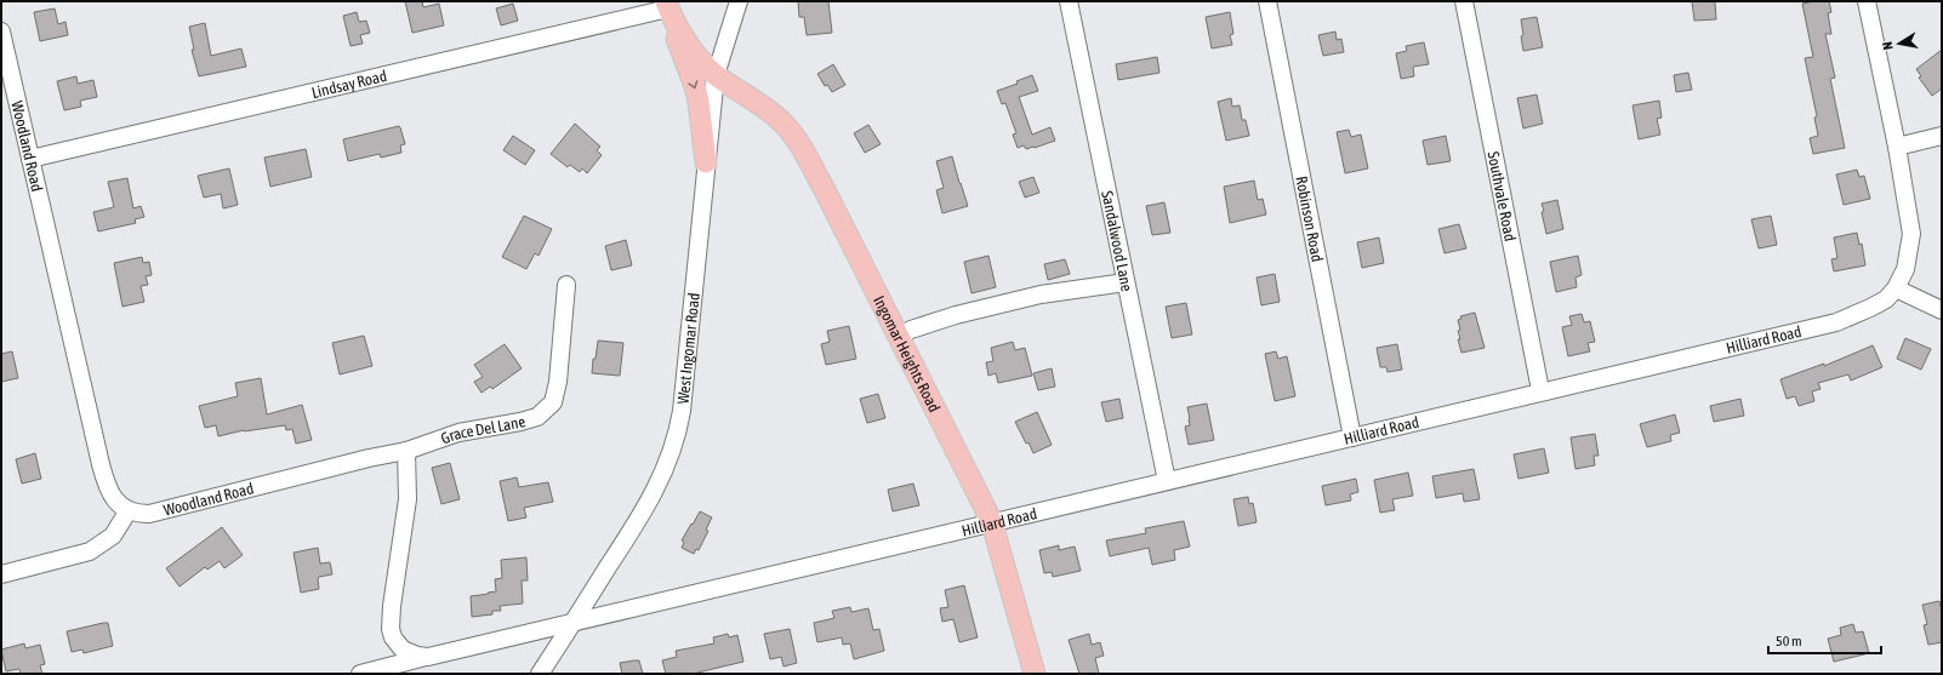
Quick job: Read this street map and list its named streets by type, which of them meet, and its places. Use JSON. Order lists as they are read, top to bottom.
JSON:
{
  "streets": {
    "main road": ["Ingomar Heights Road"],
    "street": [
      "Lindsay Road",
      "Woodland Road",
      "Southvale Road",
      "Robinson Road",
      "Sandalwood Lane",
      "Hilliard Road",
      "West Ingomar Road",
      "Grace Del Lane"
    ]
  },
  "crossings": [
    ["Lindsay Road", "Woodland Road"],
    ["Woodland Road", "Grace Del Lane"],
    ["Southvale Road", "Hilliard Road"],
    ["Robinson Road", "Hilliard Road"],
    ["Sandalwood Lane", "Hilliard Road"],
    ["Hilliard Road", "West Ingomar Road"],
    ["Hilliard Road", "Ingomar Heights Road"],
    ["West Ingomar Road", "Ingomar Heights Road"]
  ],
  "scale_bar": "50 m",
  "north": "left"
}
